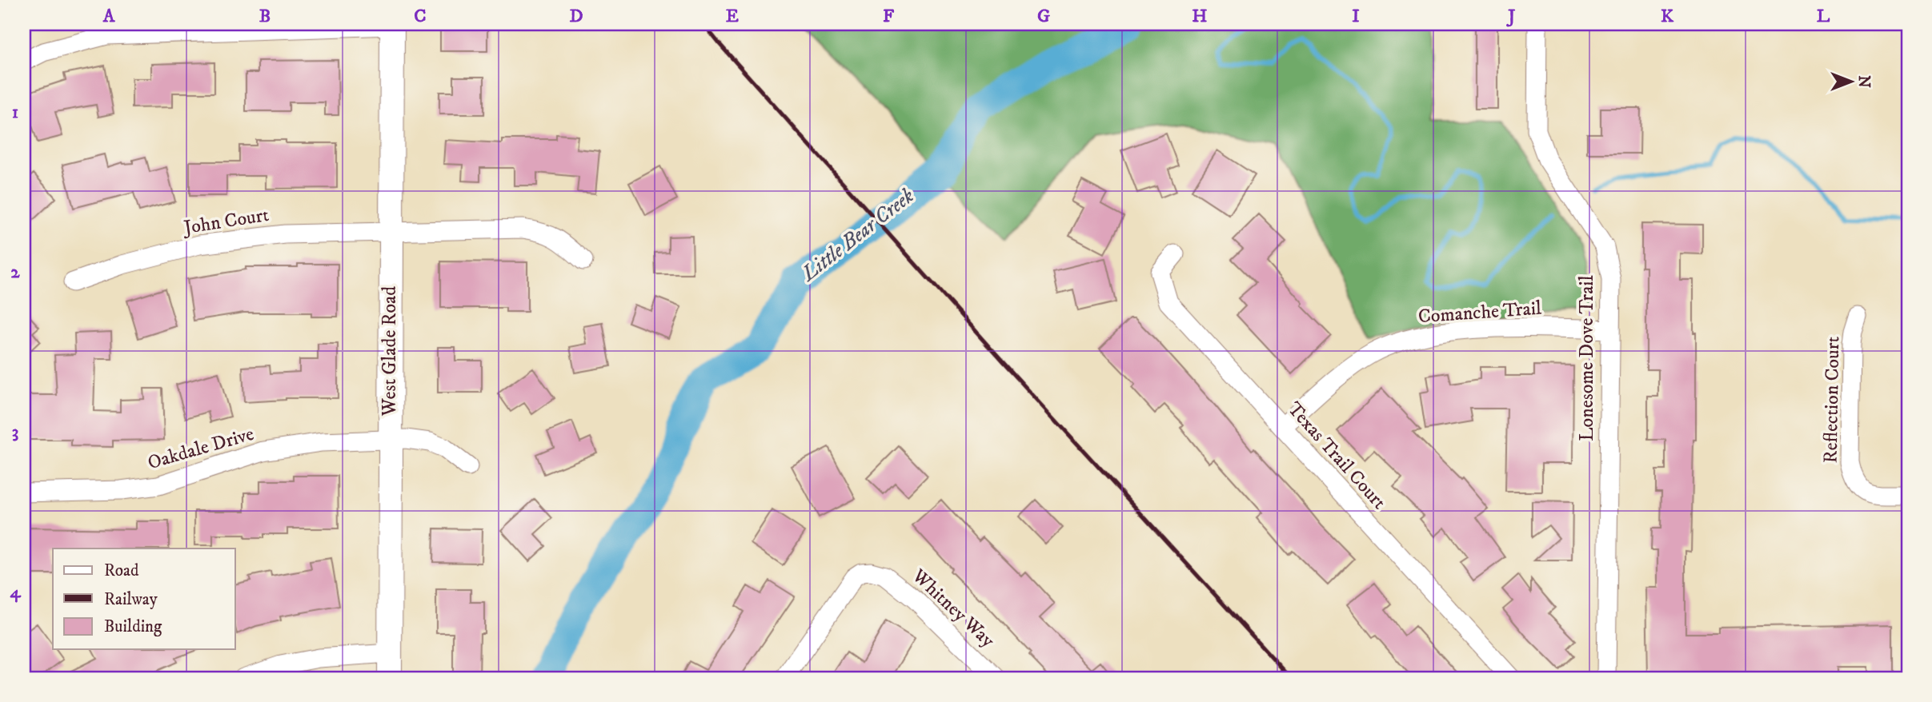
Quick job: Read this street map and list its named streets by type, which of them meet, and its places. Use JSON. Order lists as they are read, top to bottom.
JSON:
{
  "streets": {
    "main road": ["West Glade Road"],
    "street": [
      "John Court",
      "Comanche Trail",
      "Lonesome Dove Trail",
      "Reflection Court",
      "Oakdale Drive",
      "Texas Trail Court",
      "Whitney Way"
    ]
  },
  "crossings": [
    ["John Court", "West Glade Road"],
    ["Comanche Trail", "Lonesome Dove Trail"],
    ["Comanche Trail", "Texas Trail Court"],
    ["West Glade Road", "Oakdale Drive"]
  ],
  "water": ["Little Bear Creek"],
  "legend": ["Road", "Railway", "Building"],
  "north": "right",
  "grid": {
    "columns": [
      "A",
      "B",
      "C",
      "D",
      "E",
      "F",
      "G",
      "H",
      "I",
      "J",
      "K",
      "L"
    ],
    "rows": [
      "1",
      "2",
      "3",
      "4"
    ]
  }
}
